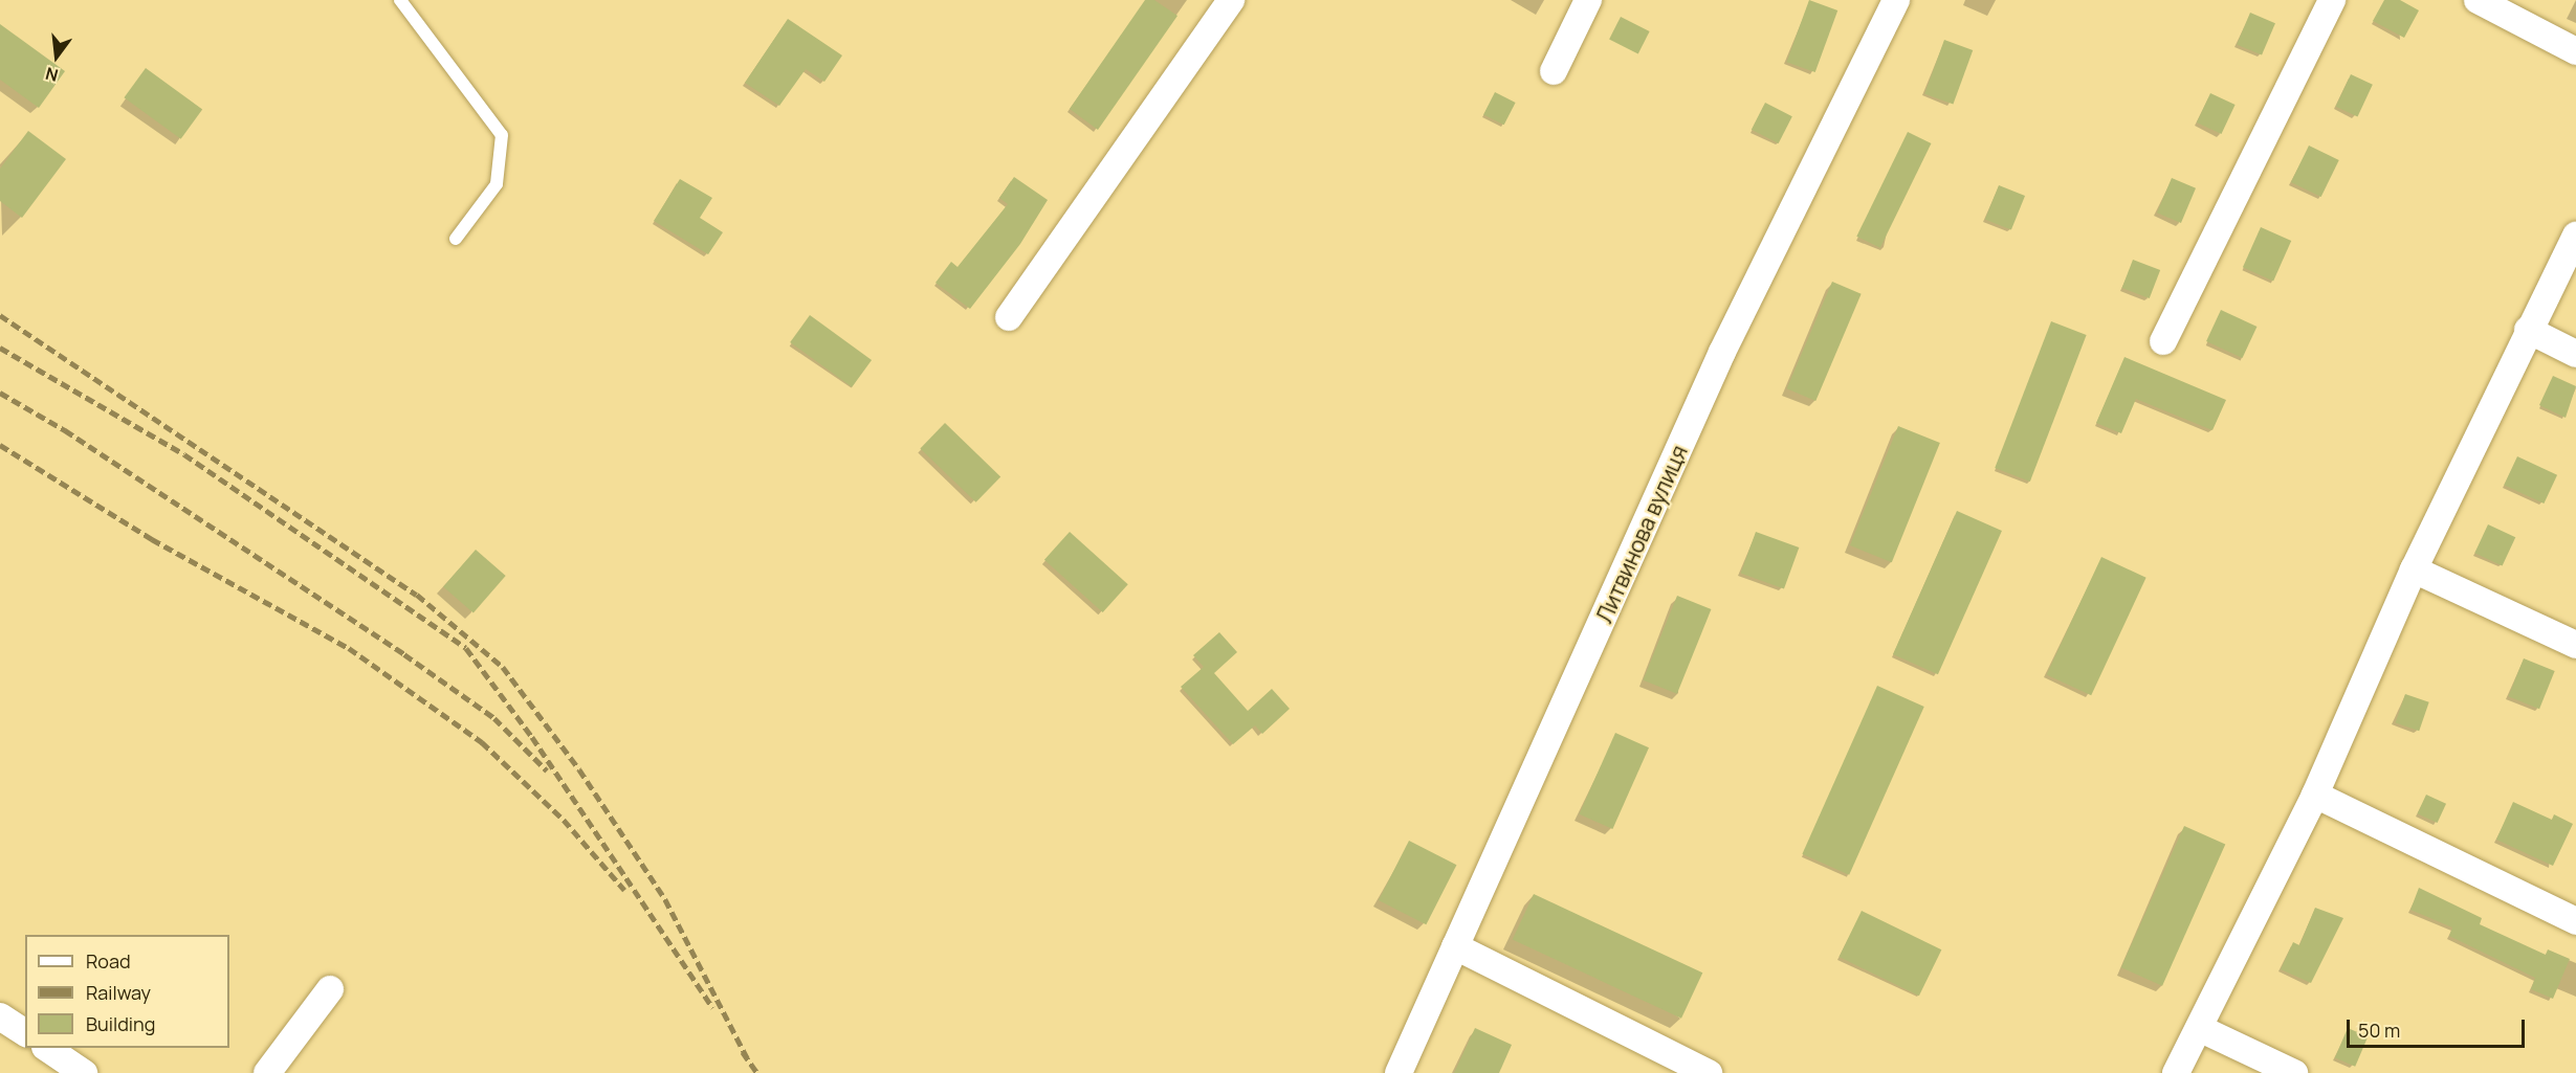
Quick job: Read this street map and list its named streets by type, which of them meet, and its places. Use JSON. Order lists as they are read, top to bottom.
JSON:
{
  "streets": {
    "street": ["Литвинова вулиця"]
  },
  "legend": ["Road", "Railway", "Building"],
  "scale_bar": "50 m",
  "north": "bottom"
}
